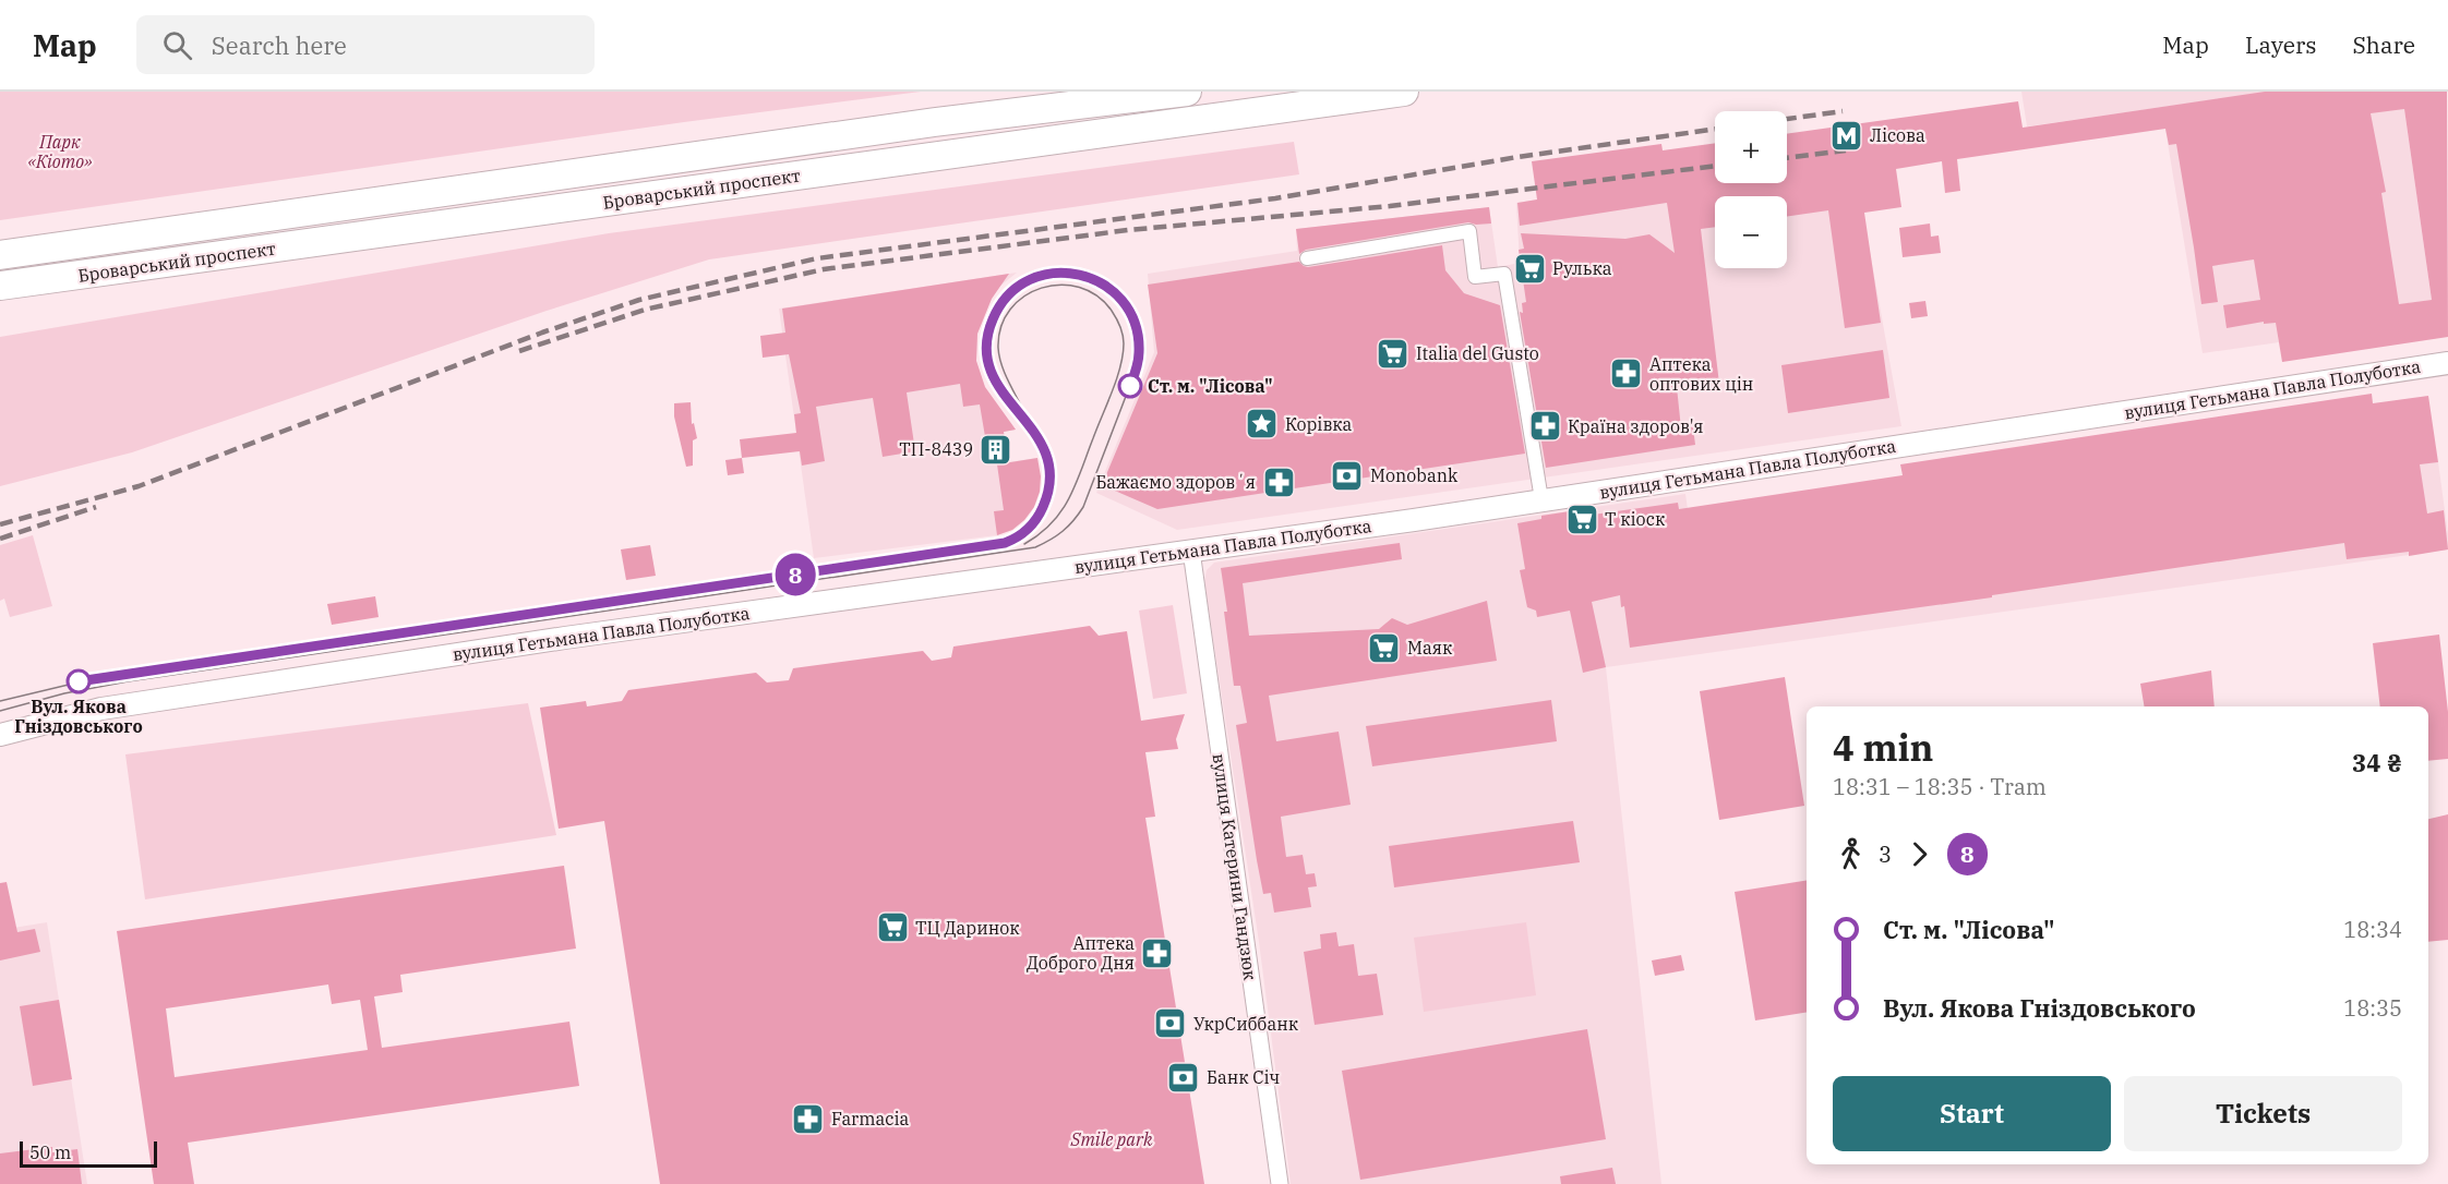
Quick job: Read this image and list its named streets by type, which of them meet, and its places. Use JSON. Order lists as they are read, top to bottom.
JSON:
{
  "streets": {
    "highway": ["Броварський проспект"],
    "street": ["вулиця Гетьмана Павла Полуботка", "вулиця Катерини Гандзюк"]
  },
  "crossings": [
    ["вулиця Гетьмана Павла Полуботка", "вулиця Катерини Гандзюк"]
  ],
  "parks": ["Парк «Кіото»", "Smile park"],
  "places": {
    "metro station": ["Лісова"],
    "supermarket": [
      "Рулька",
      "Italia del Gusto",
      "Т кіоск",
      "Маяк",
      "ТЦ Даринок"
    ],
    "pharmacy": [
      "Аптека оптових цін",
      "Країна здоров'я",
      "Бажаємо здоровʼя",
      "Аптека Доброго Дня",
      "Farmacia"
    ],
    "other": ["Ст. м. \"Лісова\"", "Вул. Якова Гніздовського"],
    "place": ["Корівка"],
    "building": ["ТП-8439"],
    "bank": ["Monobank", "УкрСиббанк", "Банк Січ"]
  },
  "lines": ["tram line 8"],
  "scale_bar": "50 m",
  "page": {
    "header": "Map",
    "search": "Search here",
    "nav": ["Map", "Layers", "Share"],
    "on_map": "8",
    "map_buttons": ["+", "−"],
    "heading": ["4 min", "18:31 – 18:35 · Tram", "34 ₴"],
    "legs": ["3", "8"],
    "list": [
      {
        "name": "Ст. м. \"Лісова\"",
        "value": "18:34"
      },
      {
        "name": "Вул. Якова Гніздовського",
        "value": "18:35"
      }
    ],
    "buttons": ["Start", "Tickets"],
    "scale": "50 m"
  }
}
